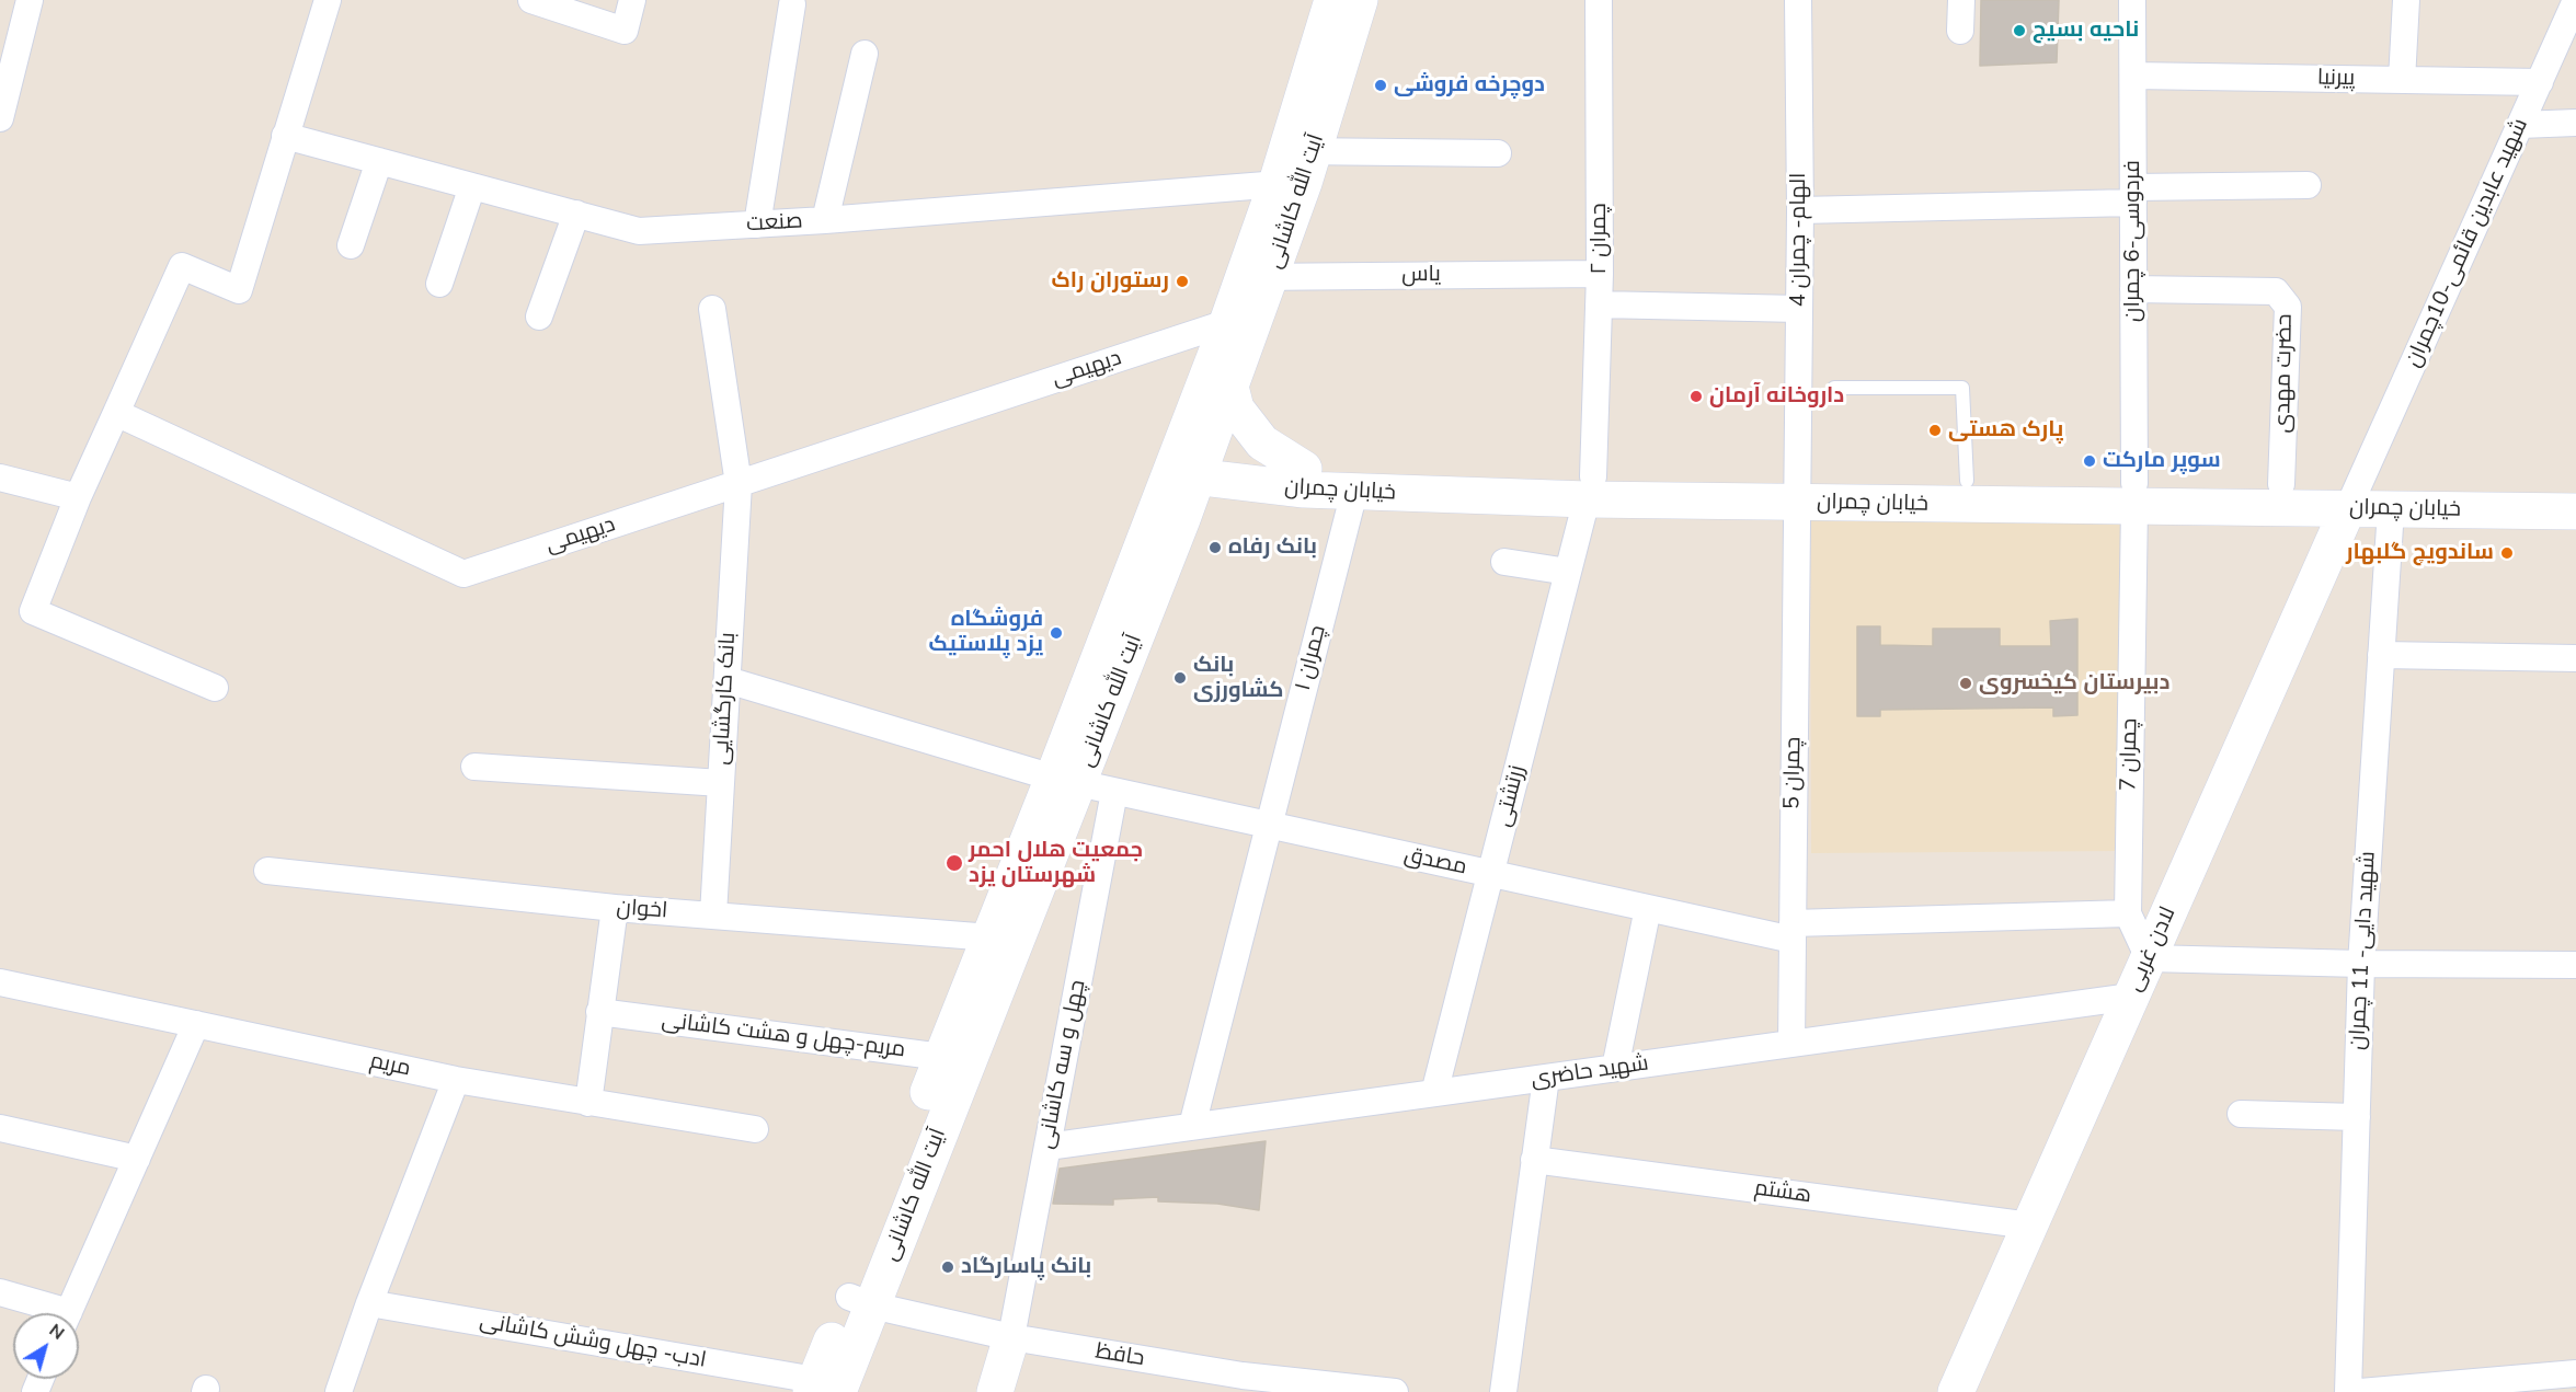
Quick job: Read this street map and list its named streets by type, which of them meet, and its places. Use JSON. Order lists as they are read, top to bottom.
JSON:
{
  "streets": {
    "main road": ["آیت الله کاشانی", "خیابان چمران", "لادن غربی"],
    "street": [
      "پیرنیا",
      "صنعت",
      "چمران ۲",
      "الهام- چمران 4",
      "فردوسی-6 چمران",
      "شهید عابدین قائمی-10چمران",
      "یاس",
      "دیهیمی",
      "حضرت مهدی",
      "چمران ۱",
      "بانک کارگشایی",
      "چمران 7",
      "چمران 5",
      "زرتشتی",
      "مصدق",
      "اخوان",
      "شهید دایی- 11 چمران",
      "مریم-چهل و هشت کاشانی",
      "چهل و سه کاشانی",
      "مریم",
      "شهید حاضری",
      "هشتم",
      "ادب- چهل وشش کاشانی",
      "حافظ"
    ]
  },
  "crossings": [
    ["پیرنیا", "فردوسی-6 چمران"],
    ["پیرنیا", "شهید عابدین قائمی-10چمران"],
    ["آیت الله کاشانی", "صنعت"],
    ["آیت الله کاشانی", "یاس"],
    ["آیت الله کاشانی", "دیهیمی"],
    ["آیت الله کاشانی", "خیابان چمران"],
    ["آیت الله کاشانی", "مصدق"],
    ["آیت الله کاشانی", "اخوان"],
    ["آیت الله کاشانی", "مریم-چهل و هشت کاشانی"],
    ["آیت الله کاشانی", "ادب- چهل وشش کاشانی"],
    ["آیت الله کاشانی", "حافظ"],
    ["چمران ۲", "یاس"],
    ["چمران ۲", "خیابان چمران"],
    ["چمران ۲", "زرتشتی"],
    ["الهام- چمران 4", "خیابان چمران"],
    ["الهام- چمران 4", "چمران 5"],
    ["فردوسی-6 چمران", "حضرت مهدی"],
    ["فردوسی-6 چمران", "خیابان چمران"],
    ["فردوسی-6 چمران", "چمران 7"],
    ["شهید عابدین قائمی-10چمران", "خیابان چمران"],
    ["شهید عابدین قائمی-10چمران", "لادن غربی"],
    ["دیهیمی", "بانک کارگشایی"],
    ["حضرت مهدی", "خیابان چمران"],
    ["خیابان چمران", "چمران ۱"],
    ["خیابان چمران", "چمران 7"],
    ["خیابان چمران", "چمران 5"],
    ["خیابان چمران", "زرتشتی"],
    ["خیابان چمران", "لادن غربی"],
    ["خیابان چمران", "شهید دایی- 11 چمران"],
    ["چمران ۱", "مصدق"],
    ["چمران ۱", "شهید حاضری"],
    ["بانک کارگشایی", "مصدق"],
    ["بانک کارگشایی", "اخوان"],
    ["چمران 7", "مصدق"],
    ["چمران 7", "لادن غربی"],
    ["چمران 5", "مصدق"],
    ["چمران 5", "شهید حاضری"],
    ["زرتشتی", "مصدق"],
    ["زرتشتی", "شهید حاضری"],
    ["مصدق", "چهل و سه کاشانی"],
    ["لادن غربی", "شهید حاضری"],
    ["لادن غربی", "هشتم"],
    ["چهل و سه کاشانی", "شهید حاضری"],
    ["چهل و سه کاشانی", "حافظ"]
  ],
  "places": [
    "ناحیه بسیج",
    "دوچرخه فروشی",
    "رستوران راک",
    "داروخانه آرمان",
    "پارک هستی",
    "سوپر مارکت",
    "بانک رفاه",
    "ساندویچ گلبهار",
    "فروشگاه یزد پلاستیک",
    "بانک کشاورزی",
    "دبیرستان کیخسروی",
    "جمعیت هلال احمر شهرستان یزد",
    "بانک پاسارگاد"
  ],
  "north": "top right"
}
